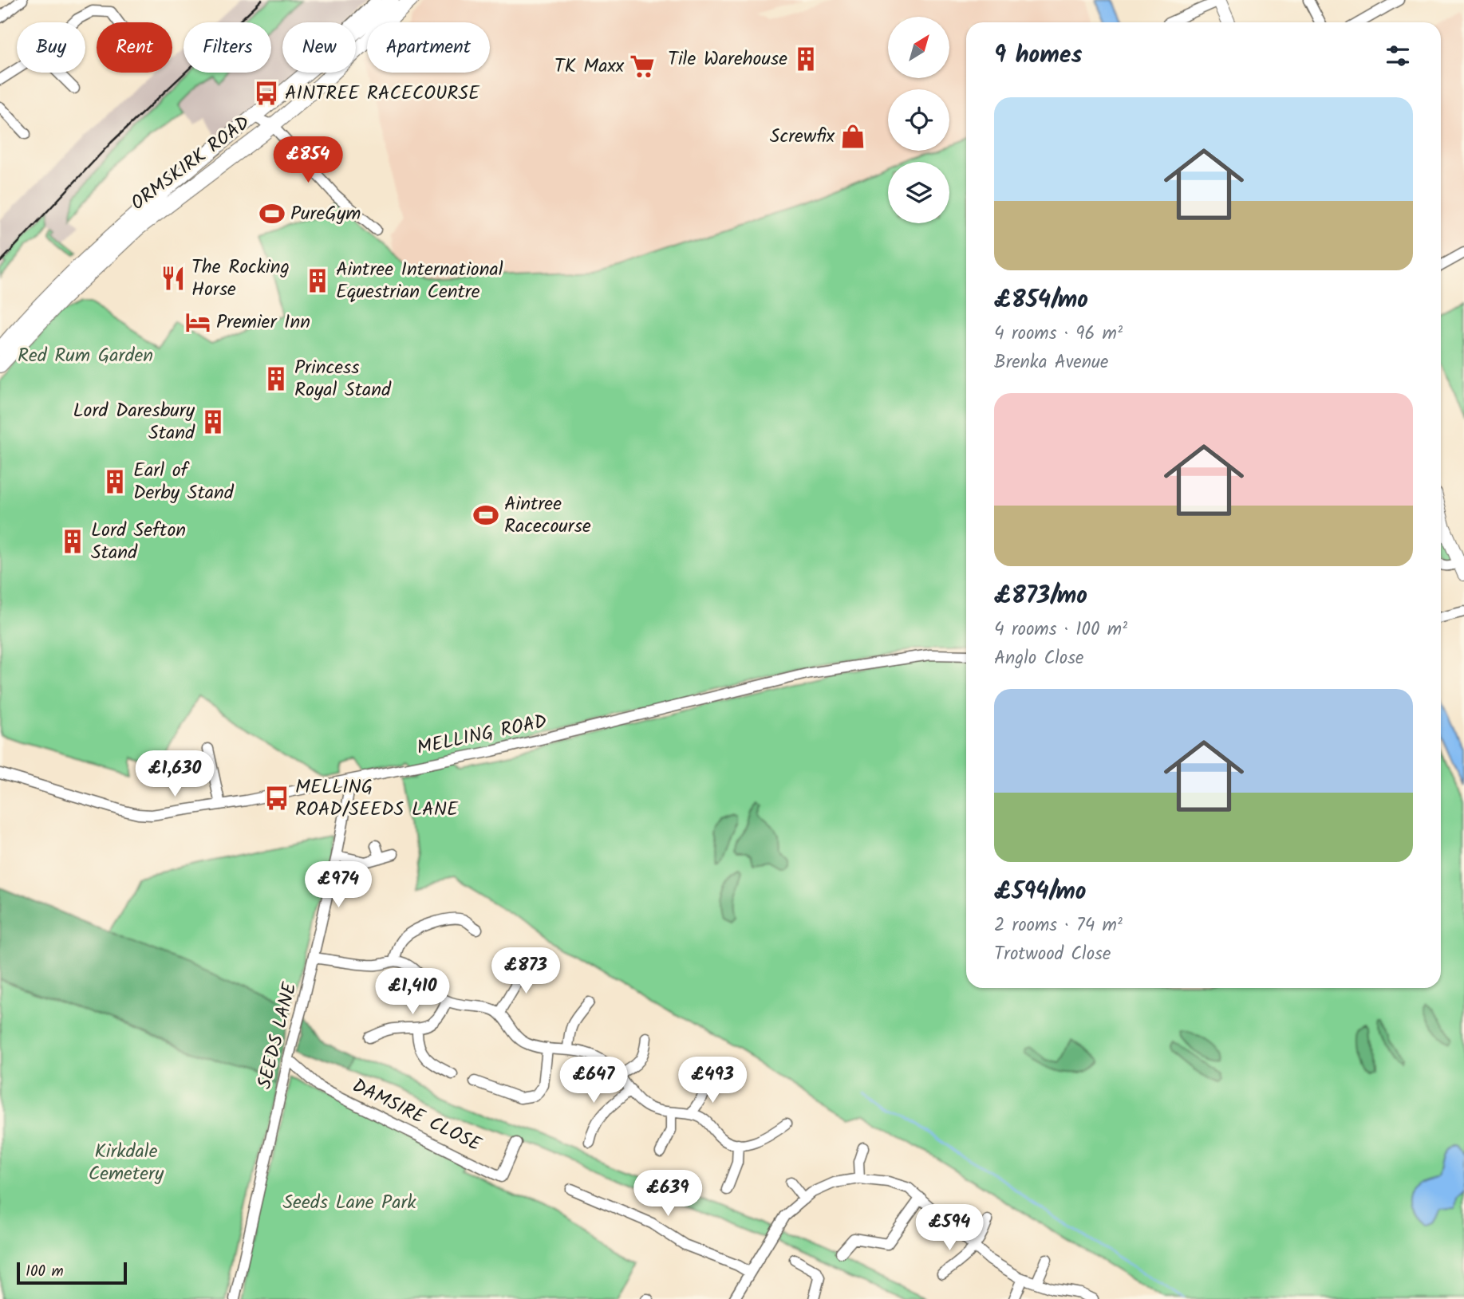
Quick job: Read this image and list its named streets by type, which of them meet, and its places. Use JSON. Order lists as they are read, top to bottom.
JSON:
{
  "streets": {
    "highway": ["ORMSKIRK ROAD"],
    "street": ["MELLING ROAD", "SEEDS LANE", "DAMSIRE CLOSE"]
  },
  "crossings": [
    ["MELLING ROAD", "SEEDS LANE"],
    ["SEEDS LANE", "DAMSIRE CLOSE"]
  ],
  "parks": ["Red Rum Garden", "Kirkdale Cemetery", "Seeds Lane Park"],
  "places": {
    "building": [
      "Tile Warehouse",
      "Aintree International Equestrian Centre",
      "Princess Royal Stand",
      "Lord Daresbury Stand",
      "Earl of Derby Stand",
      "Lord Sefton Stand"
    ],
    "supermarket": ["TK Maxx"],
    "bus stop": ["AINTREE RACECOURSE", "MELLING ROAD/SEEDS LANE"],
    "shop": ["Screwfix"],
    "sports": ["PureGym", "Aintree Racecourse"],
    "restaurant": ["The Rocking Horse"],
    "hotel": ["Premier Inn"]
  },
  "scale_bar": "100 m",
  "north": "top right",
  "page": {
    "chip": [
      "Buy",
      "Rent",
      "Filters",
      "New",
      "Apartment"
    ],
    "heading": "9 homes",
    "list": [
      {
        "name": "£854/mo",
        "note": "4 rooms · 96 m² · Brenka Avenue"
      },
      {
        "name": "£873/mo",
        "note": "4 rooms · 100 m² · Anglo Close"
      },
      {
        "name": "£594/mo",
        "note": "2 rooms · 74 m² · Trotwood Close"
      }
    ],
    "price": [
      "£854",
      "£1,630",
      "£974",
      "£873",
      "£1,410",
      "£647",
      "£493",
      "£639",
      "£594"
    ],
    "scale": "100 m"
  }
}
